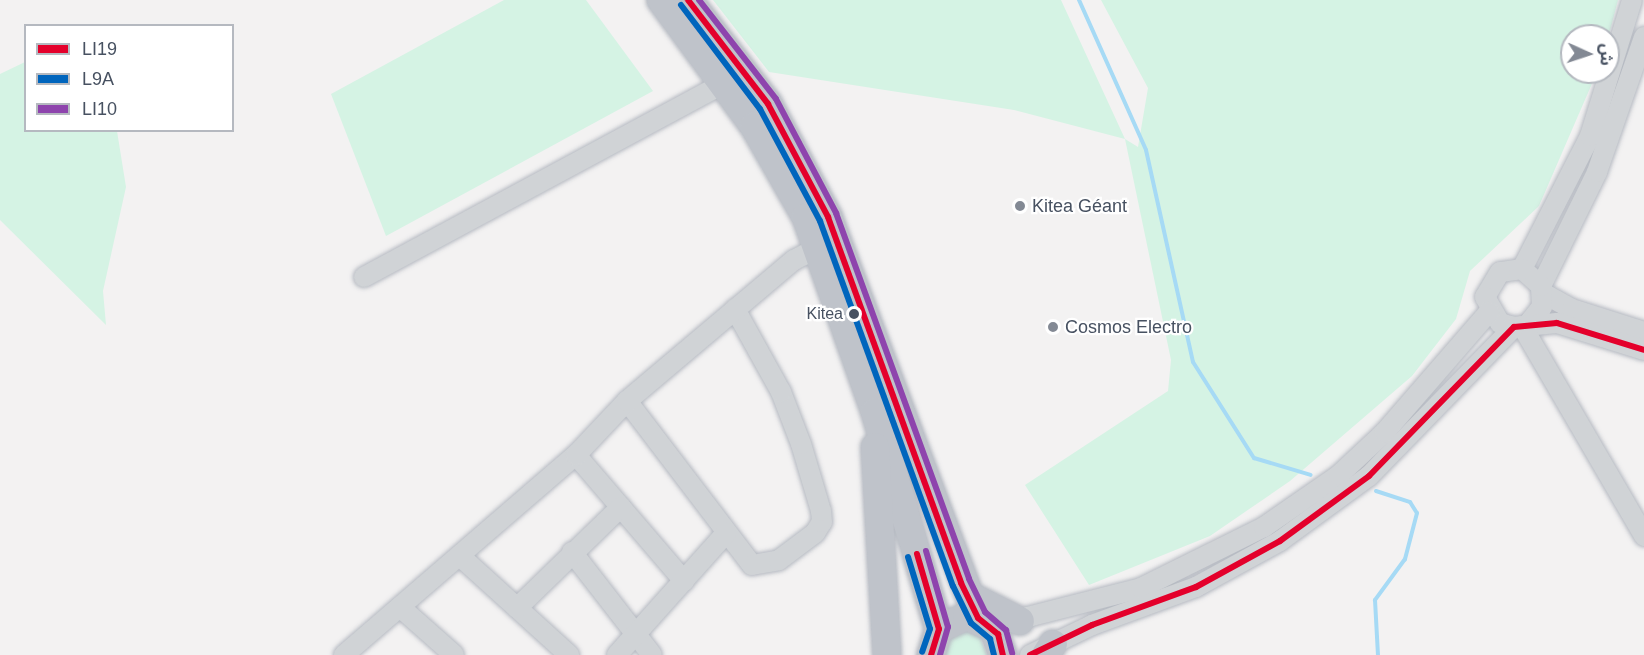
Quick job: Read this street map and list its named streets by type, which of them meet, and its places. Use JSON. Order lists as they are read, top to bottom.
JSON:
{
  "places": ["Kitea Géant", "Kitea", "Cosmos Electro"],
  "lines": ["transit line LI19", "transit line LI10", "transit line L9A"],
  "legend": ["LI19", "L9A", "LI10"],
  "north": "right"
}
